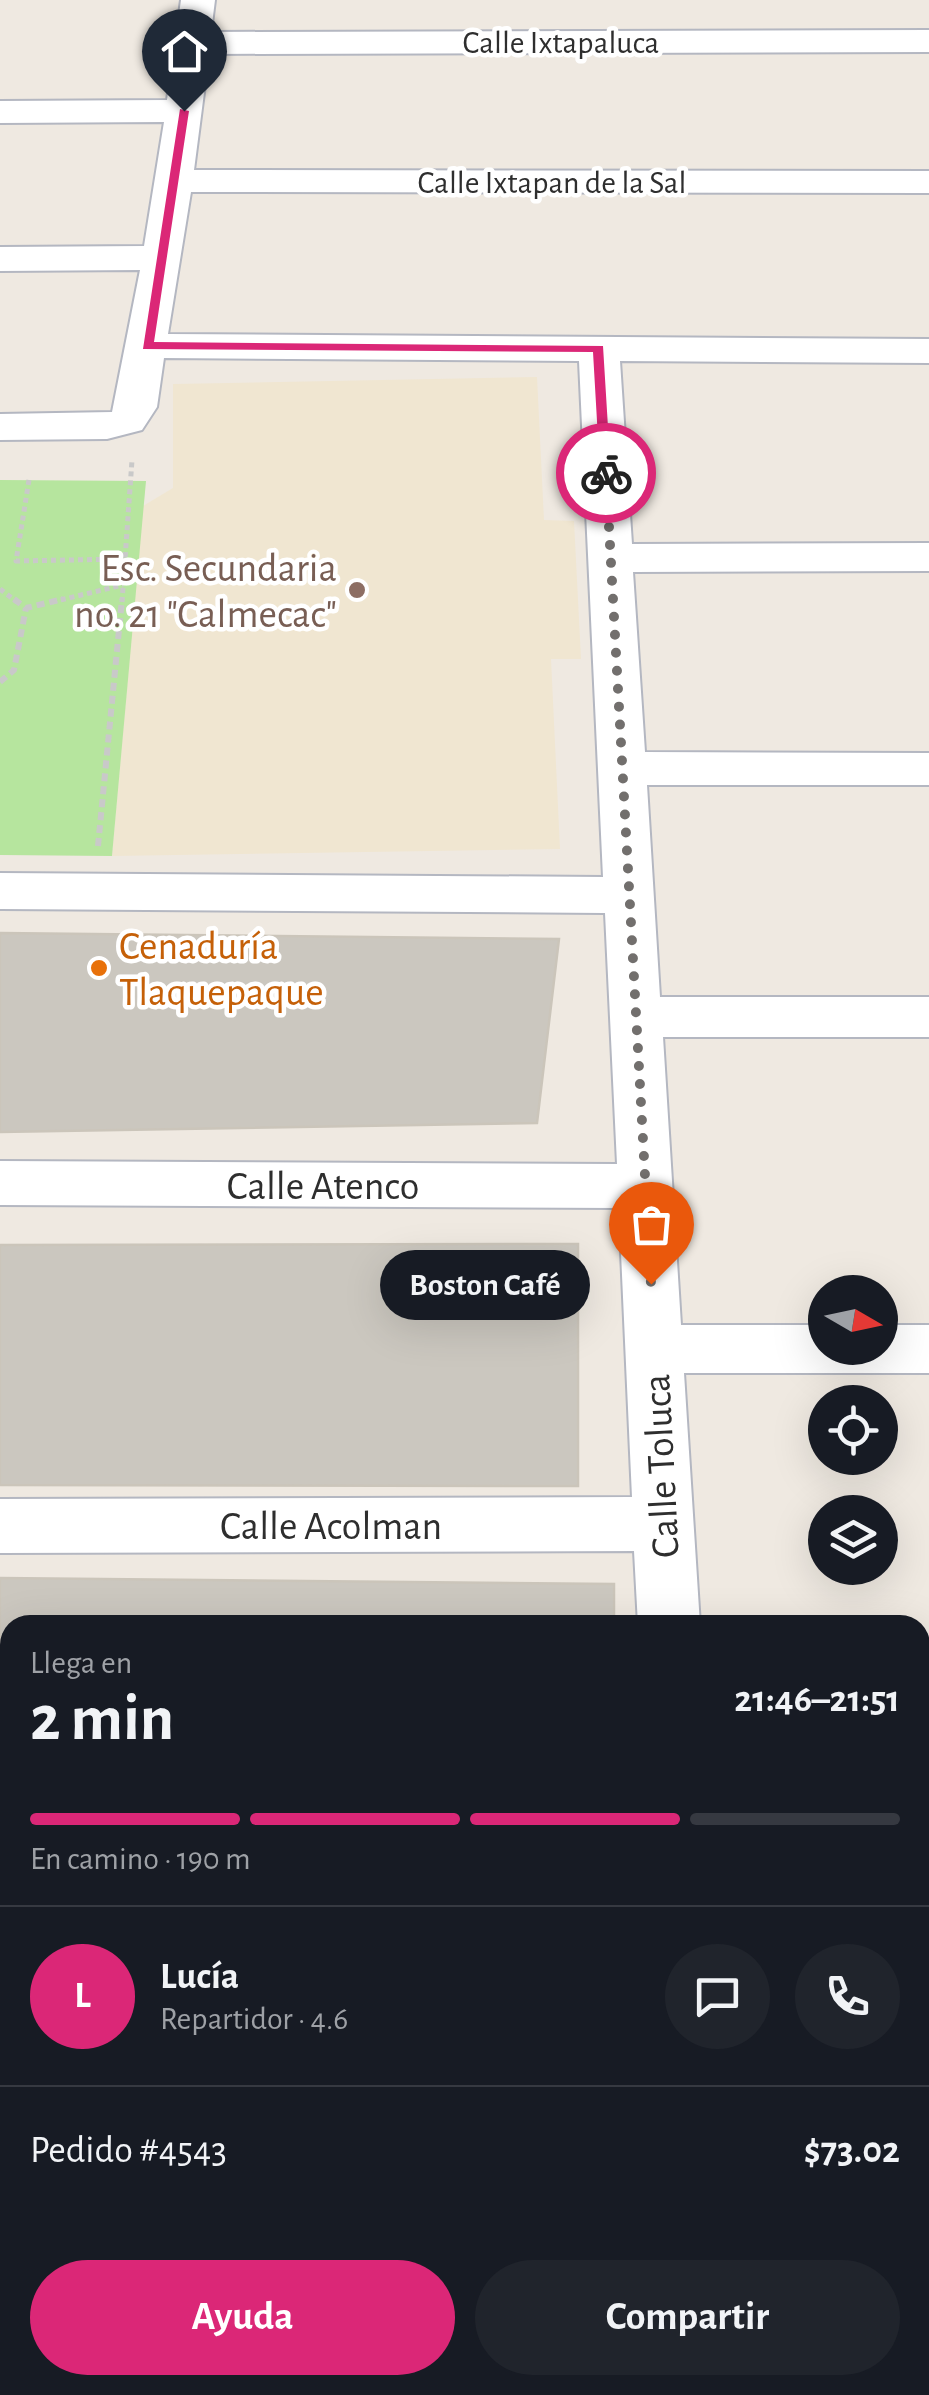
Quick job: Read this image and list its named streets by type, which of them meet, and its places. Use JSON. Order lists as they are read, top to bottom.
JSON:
{
  "streets": {
    "street": [
      "Calle Ixtapaluca",
      "Calle Ixtapan de la Sal",
      "Calle Atenco",
      "Calle Toluca",
      "Calle Acolman"
    ]
  },
  "crossings": [
    ["Calle Atenco", "Calle Toluca"],
    ["Calle Toluca", "Calle Acolman"]
  ],
  "places": ["Esc. Secundaria no. 21 \"Calmecac\"", "Cenaduría Tlaquepaque", "Boston Café"],
  "north": "right",
  "page": {
    "bubble": "Boston Café",
    "heading": ["2 min", "Llega en", "21:46–21:51"],
    "panel": [
      "Lucía",
      "Repartidor · 4.6",
      "Pedido #4543",
      "$73.02"
    ],
    "bar": "En camino · 190 m",
    "round": "L",
    "buttons": ["Ayuda", "Compartir"]
  }
}
